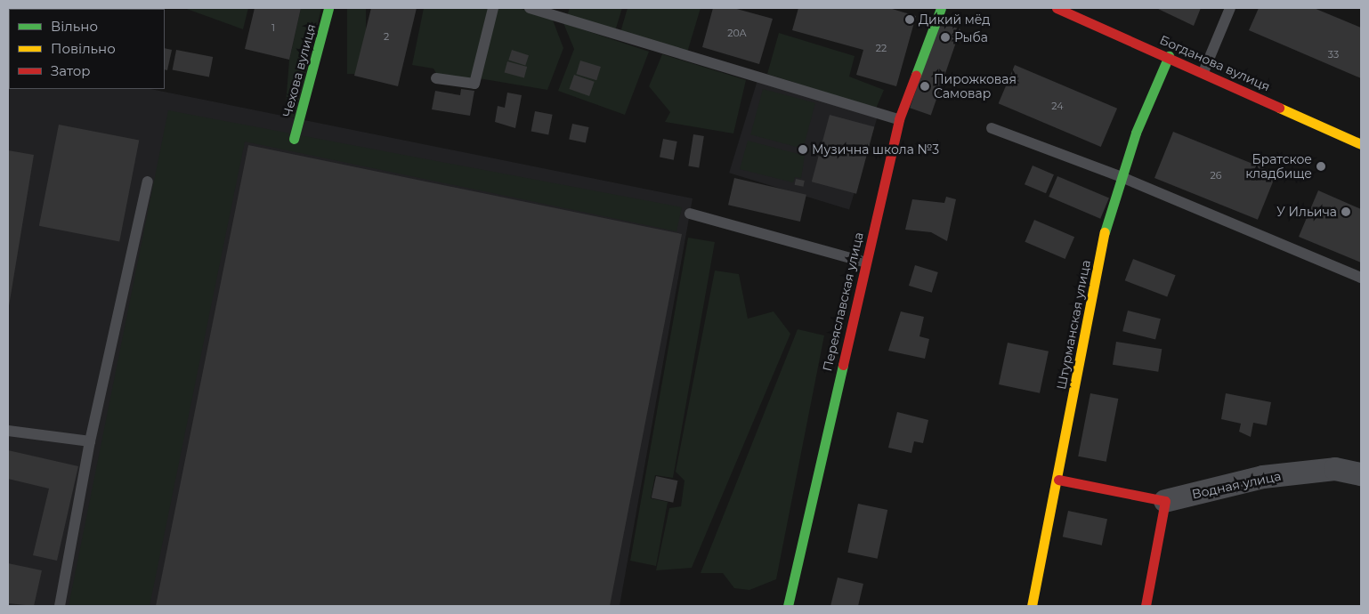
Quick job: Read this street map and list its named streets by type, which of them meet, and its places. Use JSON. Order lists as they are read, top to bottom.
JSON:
{
  "streets": {
    "street": [
      "Богданова вулиця",
      "Чехова вулиця",
      "Переяславская улица",
      "Штурманская улица",
      "Водная улица"
    ]
  },
  "crossings": [
    ["Богданова вулиця", "Штурманская улица"],
    ["Штурманская улица", "Водная улица"]
  ],
  "places": [
    "Дикий мёд",
    "Рыба",
    "Пирожковая Самовар",
    "Музична школа №3",
    "Братское кладбище",
    "У Ильича"
  ],
  "house_numbers": [
    "1",
    "20А",
    "2",
    "22",
    "33",
    "24",
    "26"
  ],
  "legend": ["Вільно", "Повільно", "Затор"]
}
